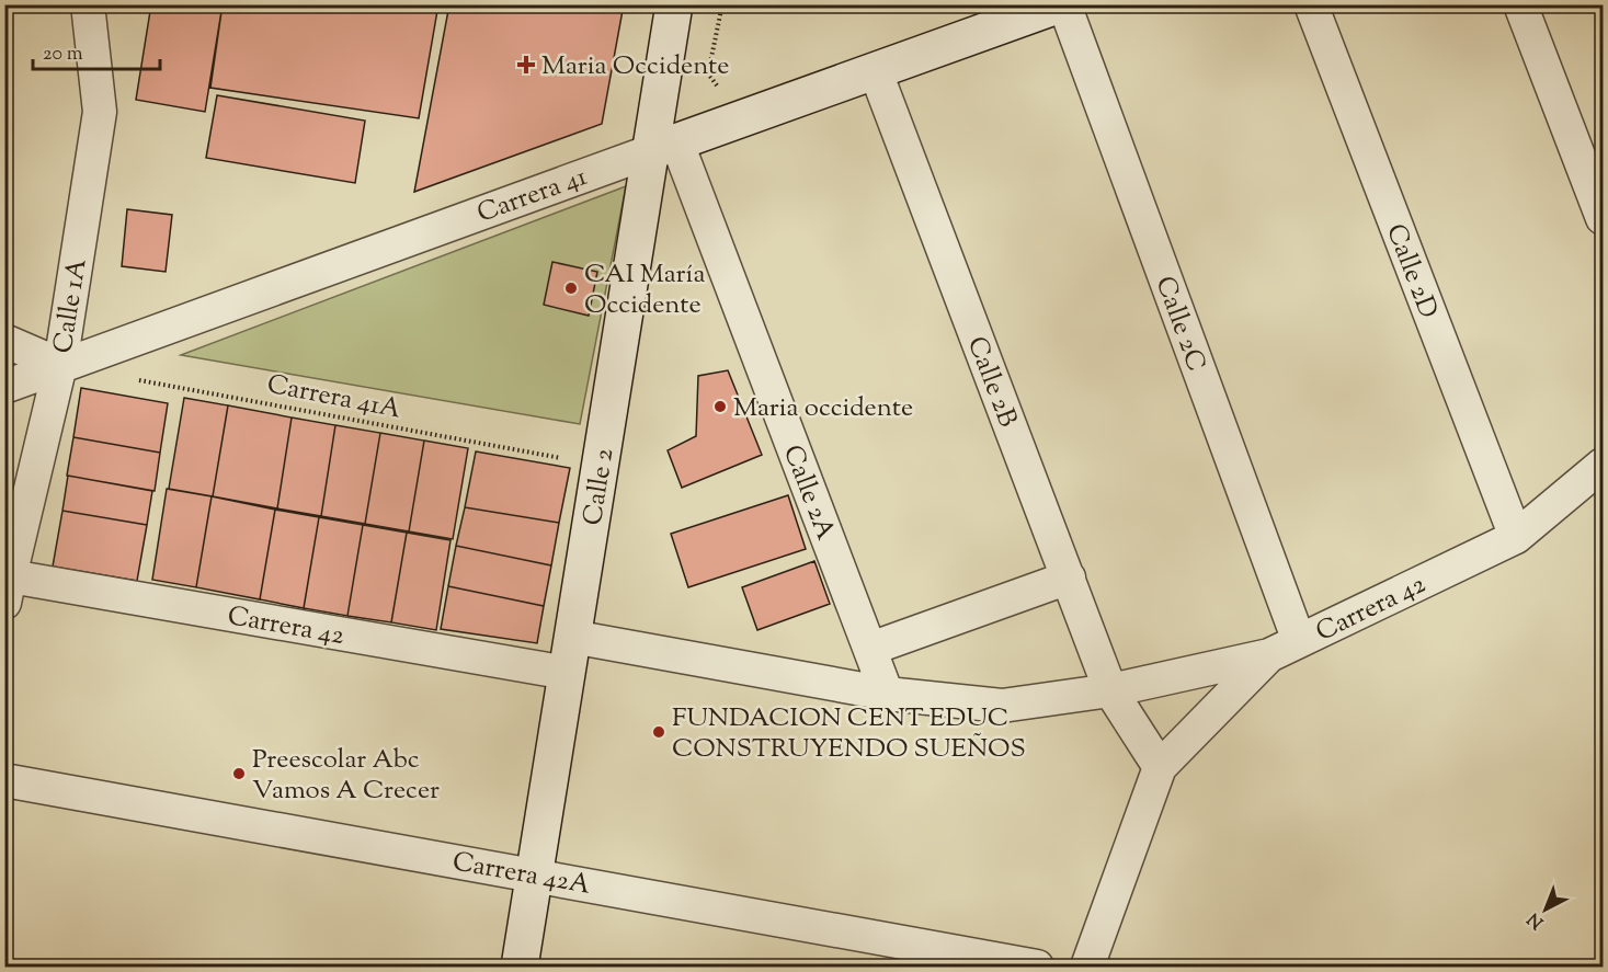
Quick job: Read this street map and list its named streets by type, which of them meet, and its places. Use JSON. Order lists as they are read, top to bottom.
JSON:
{
  "streets": {
    "street": [
      "Carrera 41",
      "Calle 2D",
      "Calle 1A",
      "Calle 2C",
      "Calle 2B",
      "Calle 2",
      "Calle 2A",
      "Carrera 42",
      "Carrera 42A"
    ],
    "path": ["Carrera 41A"]
  },
  "crossings": [
    ["Carrera 41", "Calle 1A"],
    ["Carrera 41", "Calle 2C"],
    ["Carrera 41", "Calle 2B"],
    ["Carrera 41", "Calle 2"],
    ["Carrera 41", "Calle 2A"],
    ["Calle 2D", "Carrera 42"],
    ["Calle 1A", "Carrera 42"],
    ["Calle 2C", "Carrera 42"],
    ["Calle 2B", "Carrera 42"],
    ["Carrera 41A", "Calle 2"],
    ["Calle 2", "Calle 2A"],
    ["Calle 2", "Carrera 42"],
    ["Calle 2", "Carrera 42A"],
    ["Calle 2A", "Carrera 42"]
  ],
  "places": {
    "health": ["Maria Occidente"],
    "other": [
      "CAI María Occidente",
      "Maria occidente",
      "FUNDACION CENT EDUC CONSTRUYENDO SUEÑOS",
      "Preescolar Abc Vamos A Crecer"
    ]
  },
  "scale_bar": "20 m",
  "north": "bottom left"
}
